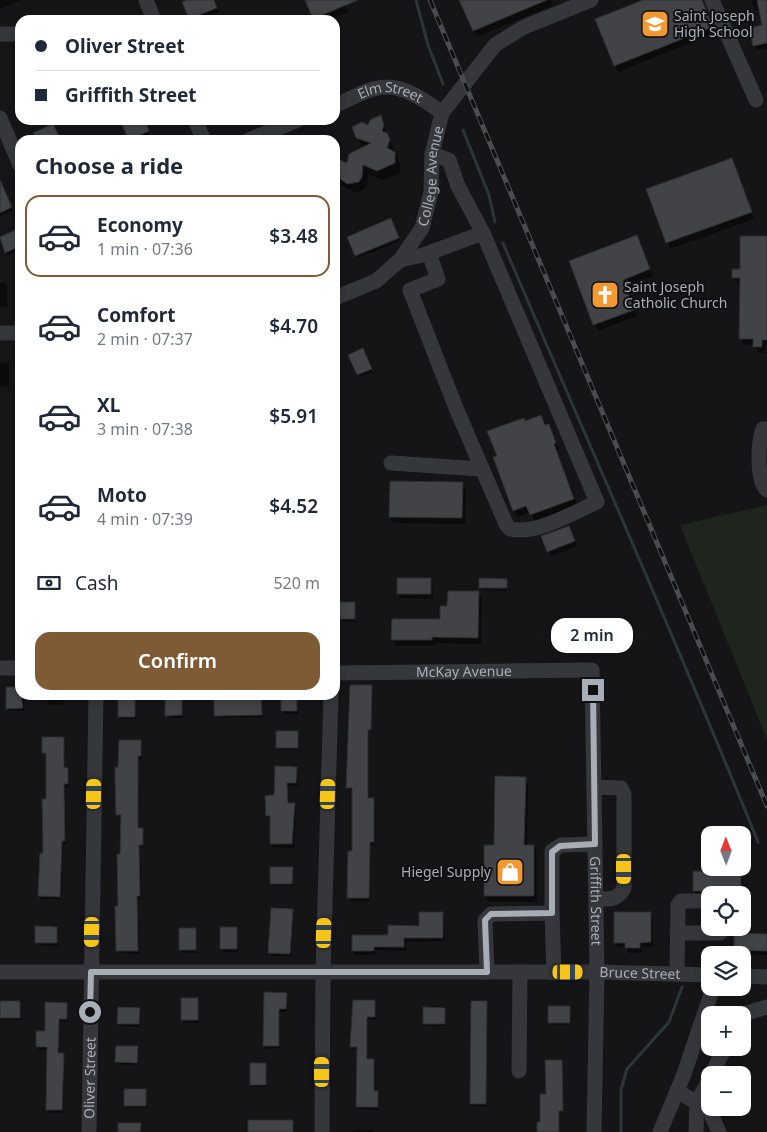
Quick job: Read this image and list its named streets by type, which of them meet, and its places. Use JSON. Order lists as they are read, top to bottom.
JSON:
{
  "streets": {
    "street": [
      "Elm Street",
      "College Avenue",
      "McKay Avenue",
      "Griffith Street",
      "Bruce Street",
      "Oliver Street"
    ]
  },
  "crossings": [
    ["Elm Street", "College Avenue"],
    ["McKay Avenue", "Griffith Street"],
    ["Griffith Street", "Bruce Street"],
    ["Bruce Street", "Oliver Street"]
  ],
  "places": {
    "school or university": ["Saint Joseph High School"],
    "church": ["Saint Joseph Catholic Church"],
    "shop": ["Hiegel Supply"]
  },
  "north": "top",
  "page": {
    "banner": ["Oliver Street", "Griffith Street"],
    "heading": "Choose a ride",
    "list": [
      {
        "name": "Economy",
        "note": "1 min · 07:36",
        "value": "$3.48"
      },
      {
        "name": "Comfort",
        "note": "2 min · 07:37",
        "value": "$4.70"
      },
      {
        "name": "XL",
        "note": "3 min · 07:38",
        "value": "$5.91"
      },
      {
        "name": "Moto",
        "note": "4 min · 07:39",
        "value": "$4.52"
      }
    ],
    "pay": ["Cash", "520 m"],
    "bubble": "2 min",
    "buttons": "Confirm",
    "map_buttons": ["+", "−"]
  }
}
